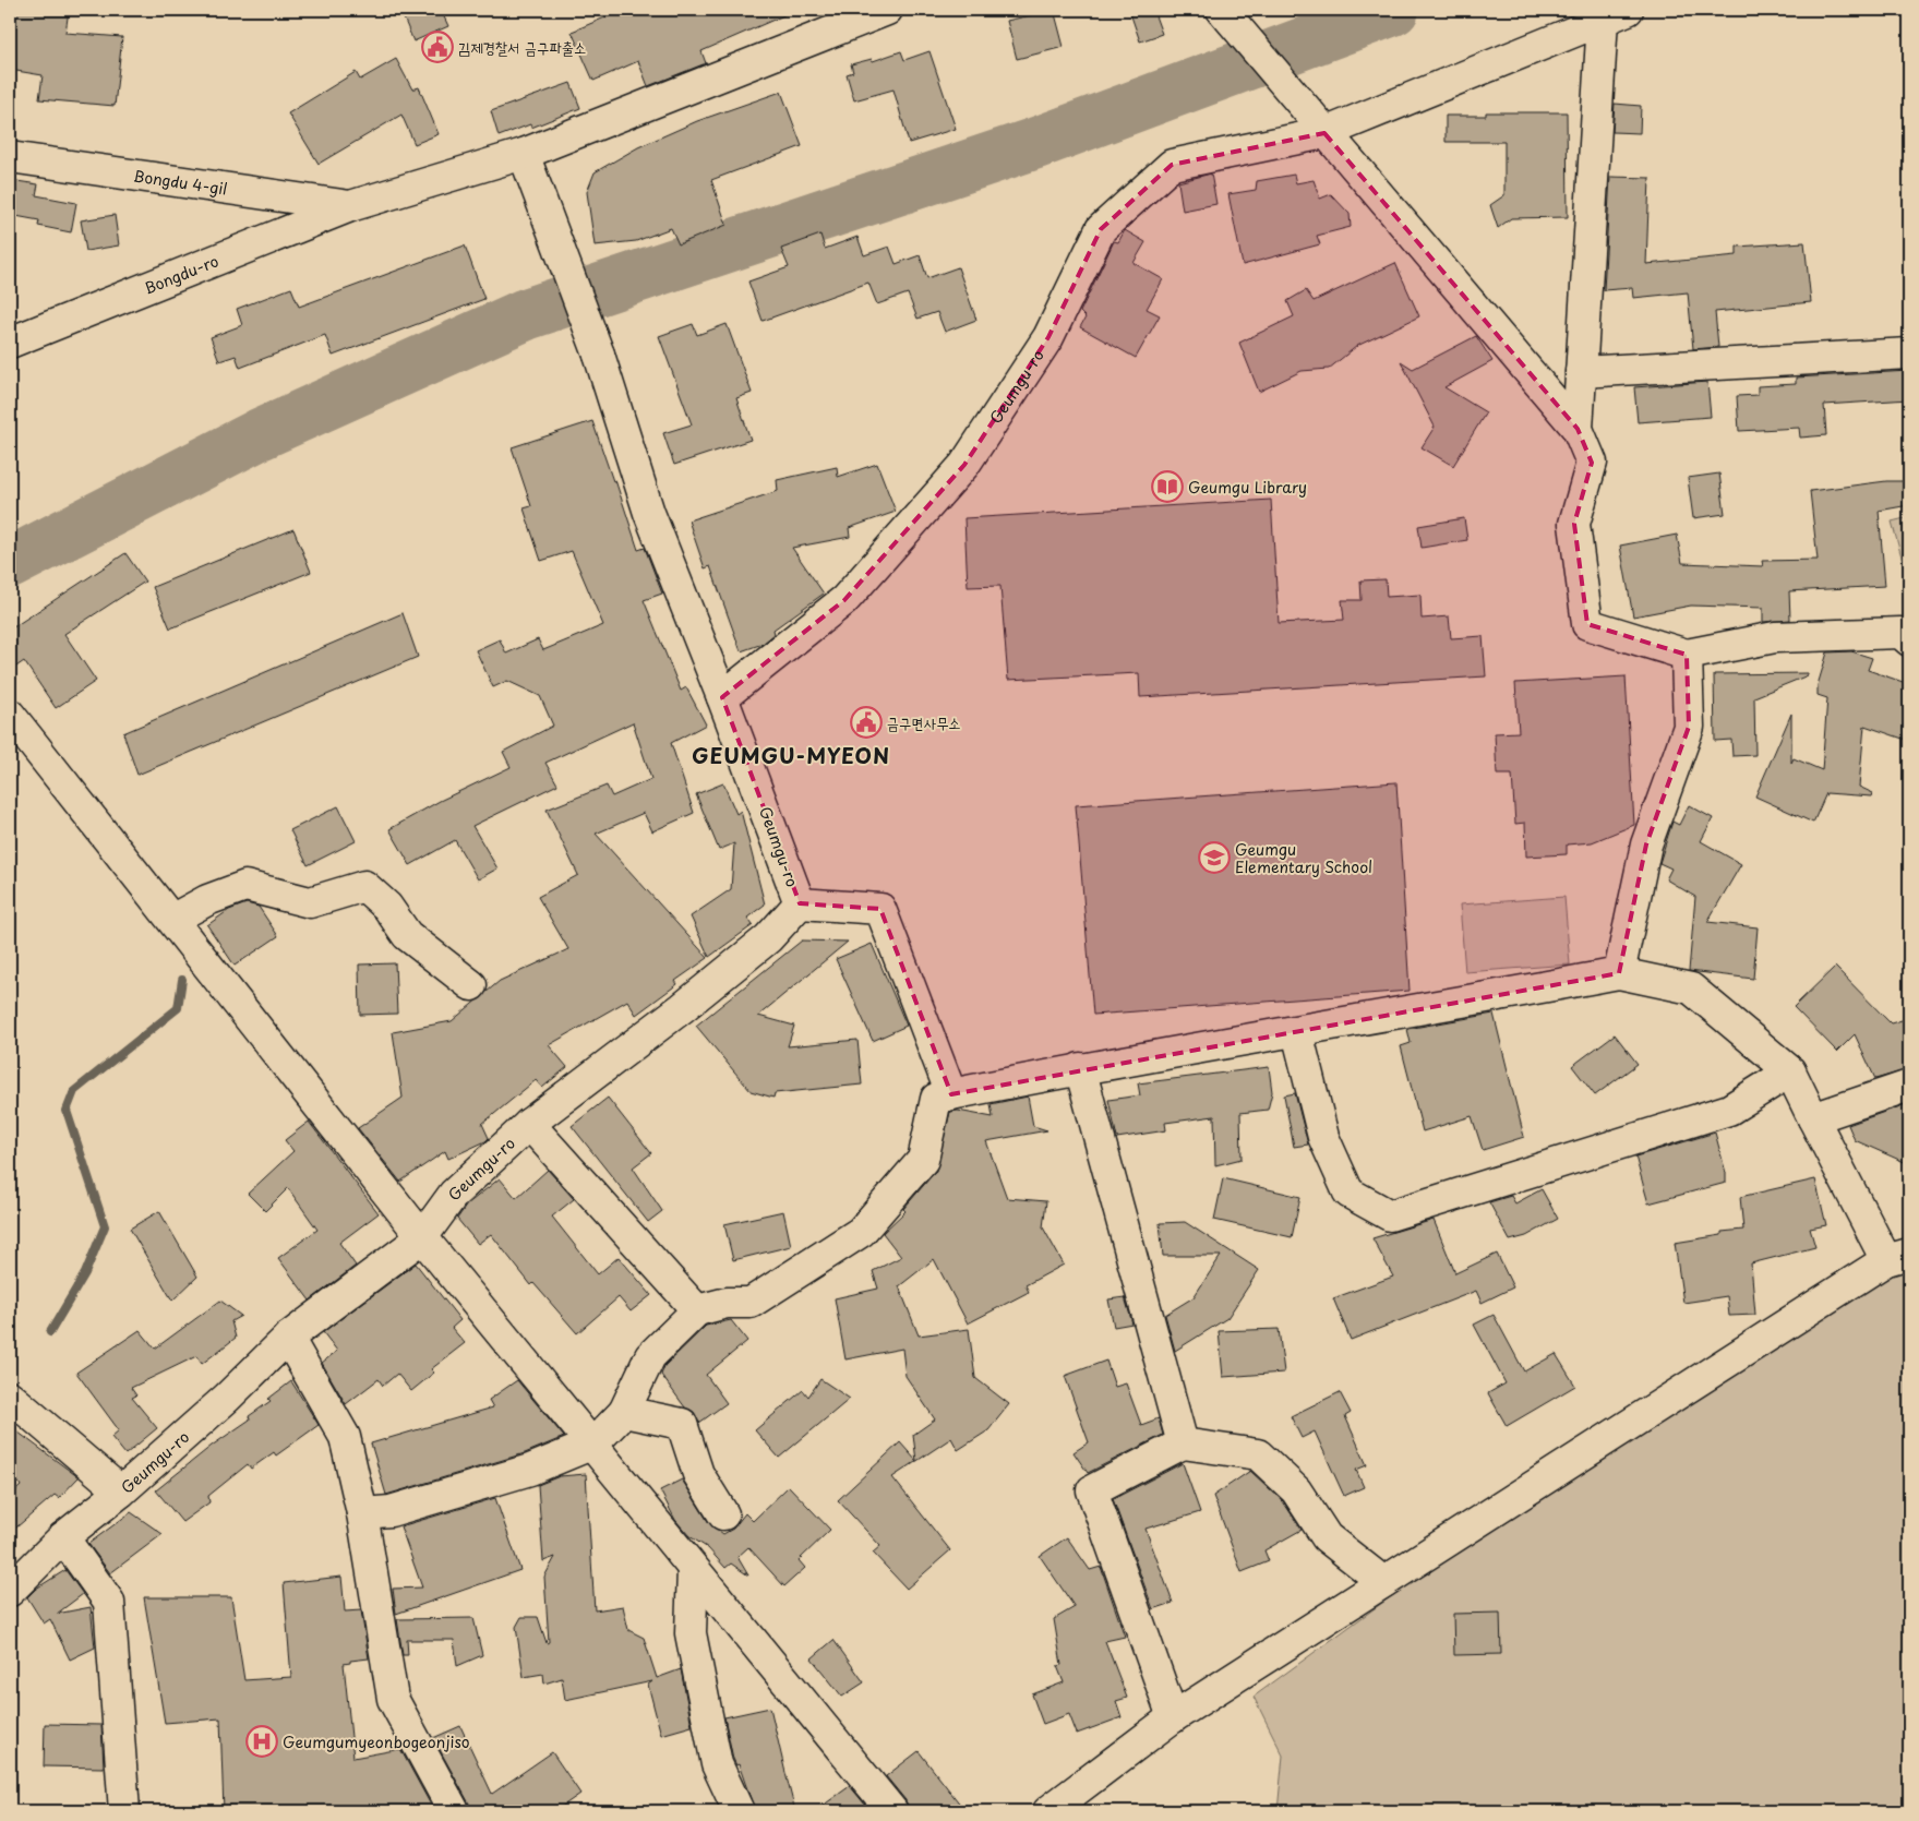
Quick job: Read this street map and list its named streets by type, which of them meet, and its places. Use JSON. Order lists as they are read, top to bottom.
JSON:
{
  "streets": {
    "street": ["Bongdu 4-gil", "Bongdu-ro", "Geumgu-ro"]
  },
  "crossings": [
    ["Bongdu 4-gil", "Bongdu-ro"],
    ["Bongdu-ro", "Geumgu-ro"]
  ],
  "districts": ["GEUMGU-MYEON"],
  "places": {
    "public building": ["김제경찰서 금구파출소", "금구면사무소"],
    "library": ["Geumgu Library"],
    "school or university": ["Geumgu Elementary School"],
    "hospital": ["Geumgumyeonbogeonjiso"]
  }
}
